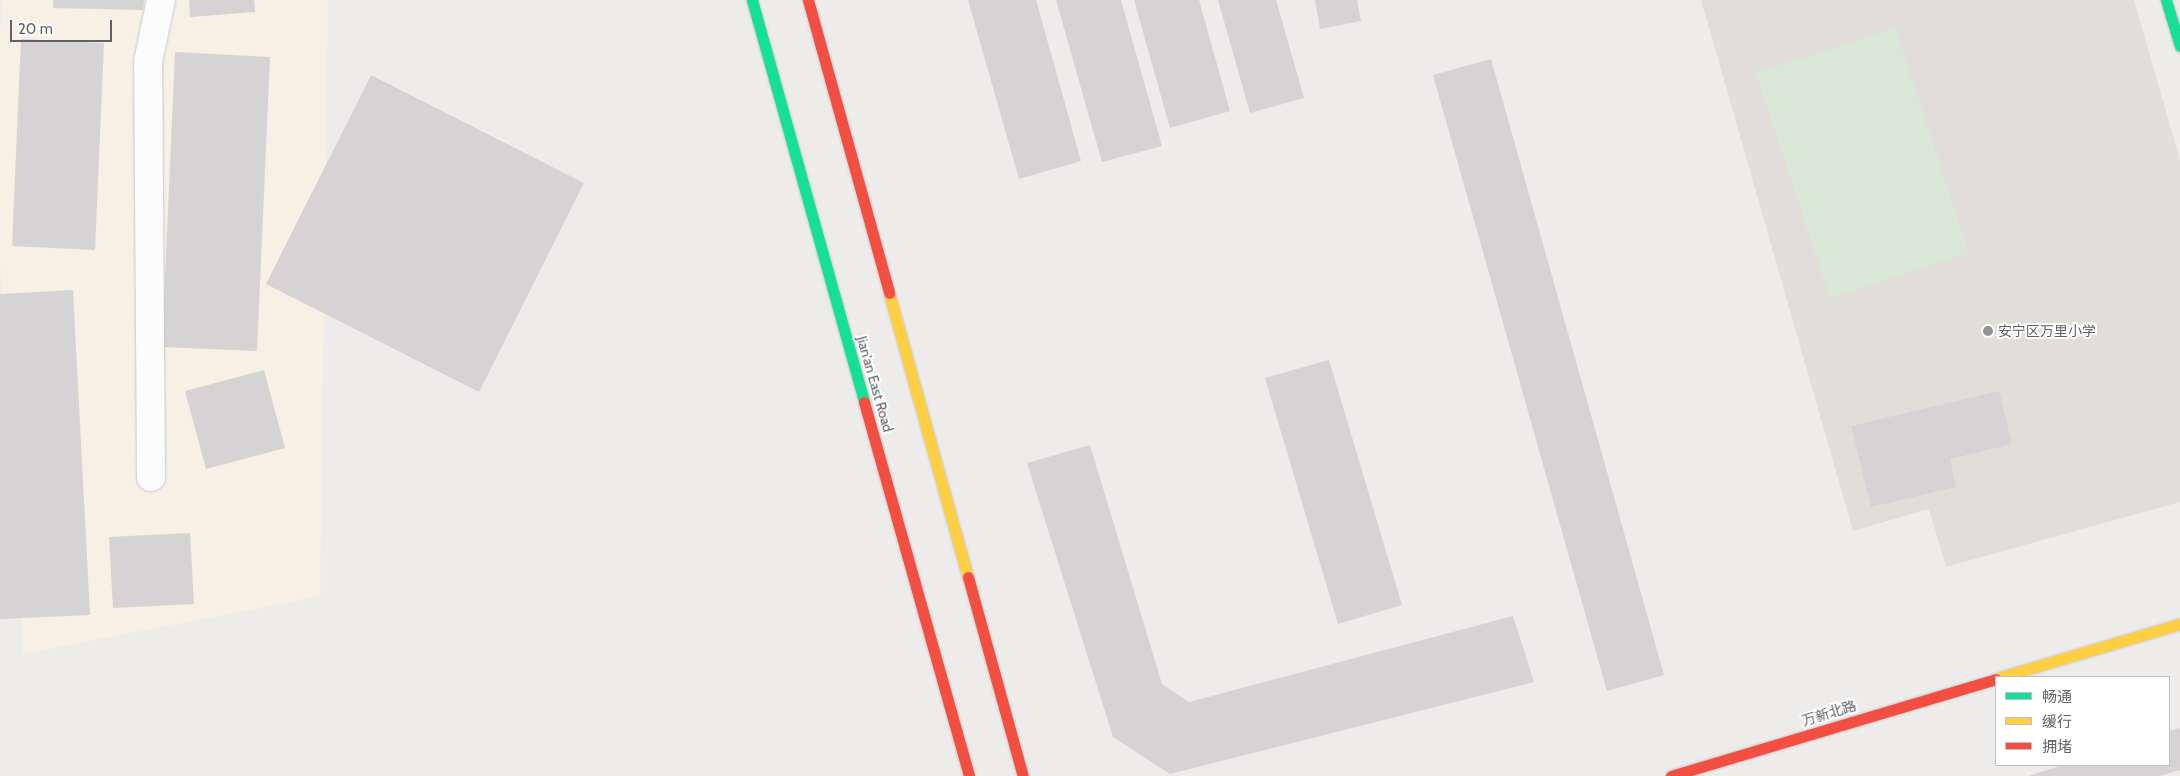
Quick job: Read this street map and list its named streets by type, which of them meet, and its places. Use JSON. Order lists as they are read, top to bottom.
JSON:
{
  "streets": {
    "main road": ["Jian'an East Road", "万新北路"]
  },
  "places": ["安宁区万里小学"],
  "legend": ["畅通", "缓行", "拥堵"],
  "scale_bar": "20 m"
}
